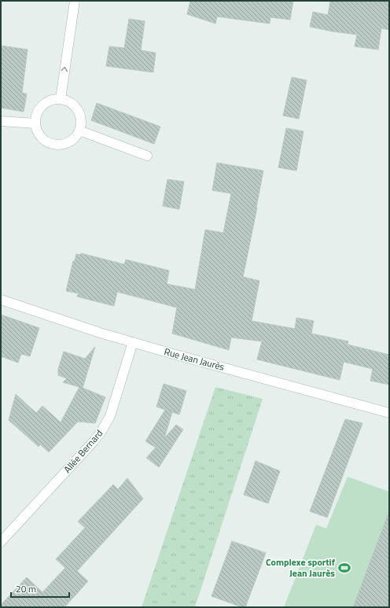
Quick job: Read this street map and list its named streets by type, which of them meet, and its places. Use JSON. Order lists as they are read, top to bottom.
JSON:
{
  "streets": {
    "street": ["Rue Jean Jaurès", "Allée Bernard"]
  },
  "crossings": [
    ["Rue Jean Jaurès", "Allée Bernard"]
  ],
  "places": {
    "sports": ["Complexe sportif Jean Jaurès"]
  },
  "scale_bar": "20 m"
}
